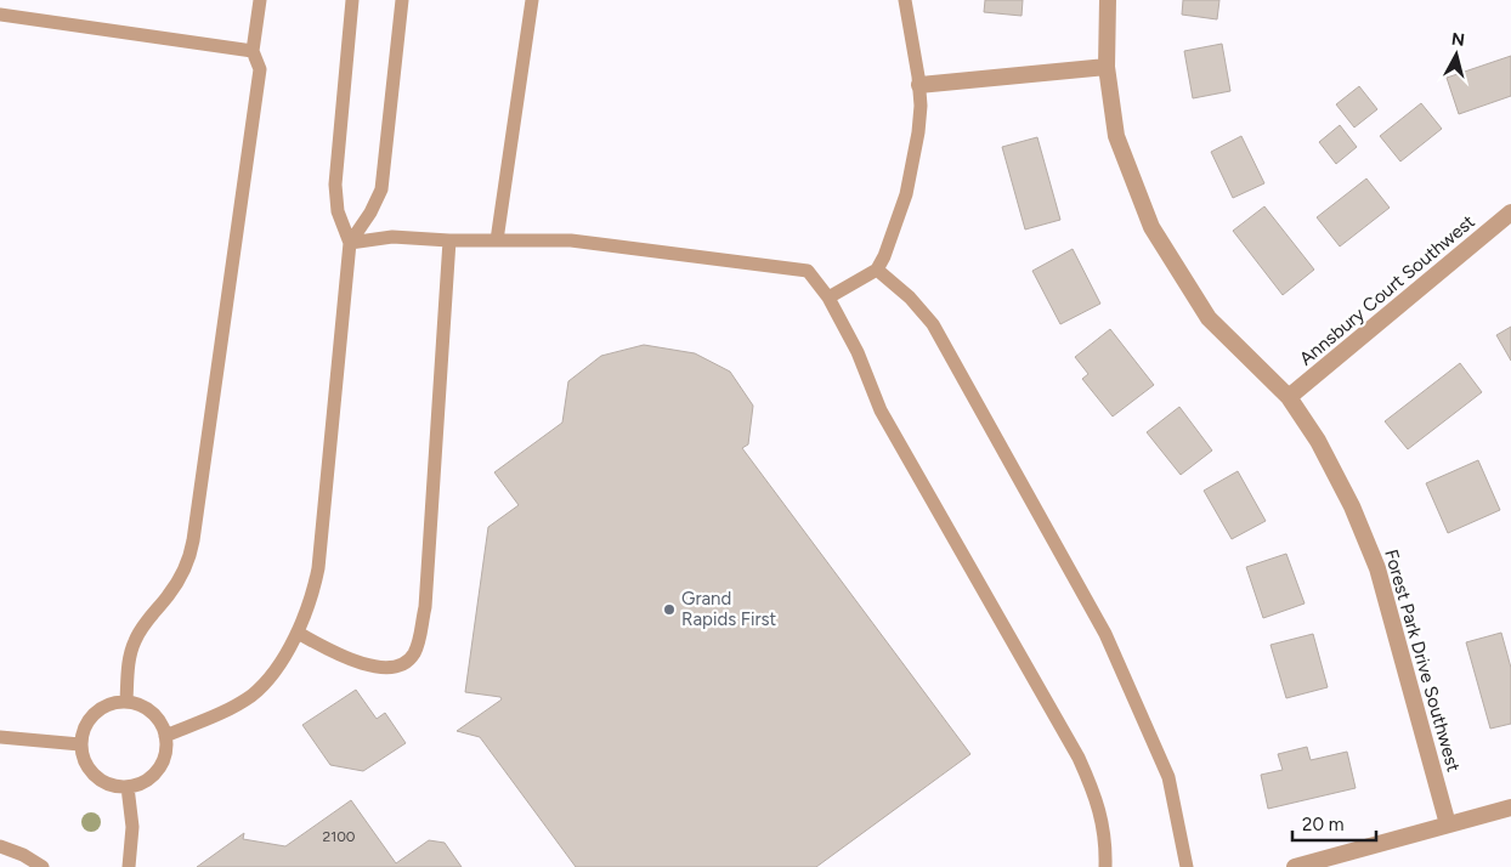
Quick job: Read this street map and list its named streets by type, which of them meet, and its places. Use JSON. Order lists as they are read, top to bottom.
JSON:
{
  "streets": {
    "street": ["Annsbury Court Southwest", "Forest Park Drive Southwest"]
  },
  "crossings": [
    ["Annsbury Court Southwest", "Forest Park Drive Southwest"]
  ],
  "places": ["Grand Rapids First"],
  "house_numbers": ["2100"],
  "scale_bar": "20 m",
  "north": "top"
}
